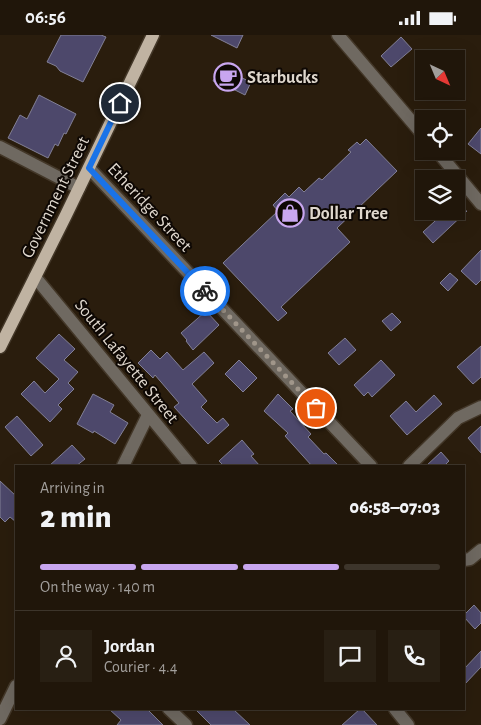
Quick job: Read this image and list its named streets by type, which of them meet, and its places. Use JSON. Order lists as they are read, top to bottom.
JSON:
{
  "streets": {
    "main road": ["Government Street"],
    "street": ["Etheridge Street", "South Lafayette Street"]
  },
  "crossings": [
    ["Government Street", "Etheridge Street"],
    ["Government Street", "South Lafayette Street"]
  ],
  "places": {
    "cafe": ["Starbucks"],
    "shop": ["Dollar Tree"]
  },
  "north": "bottom right",
  "page": {
    "status": "06:56",
    "heading": ["2 min", "Arriving in", "06:58–07:03"],
    "panel": ["Jordan", "Courier · 4.4"],
    "bar": "On the way · 140 m"
  }
}
